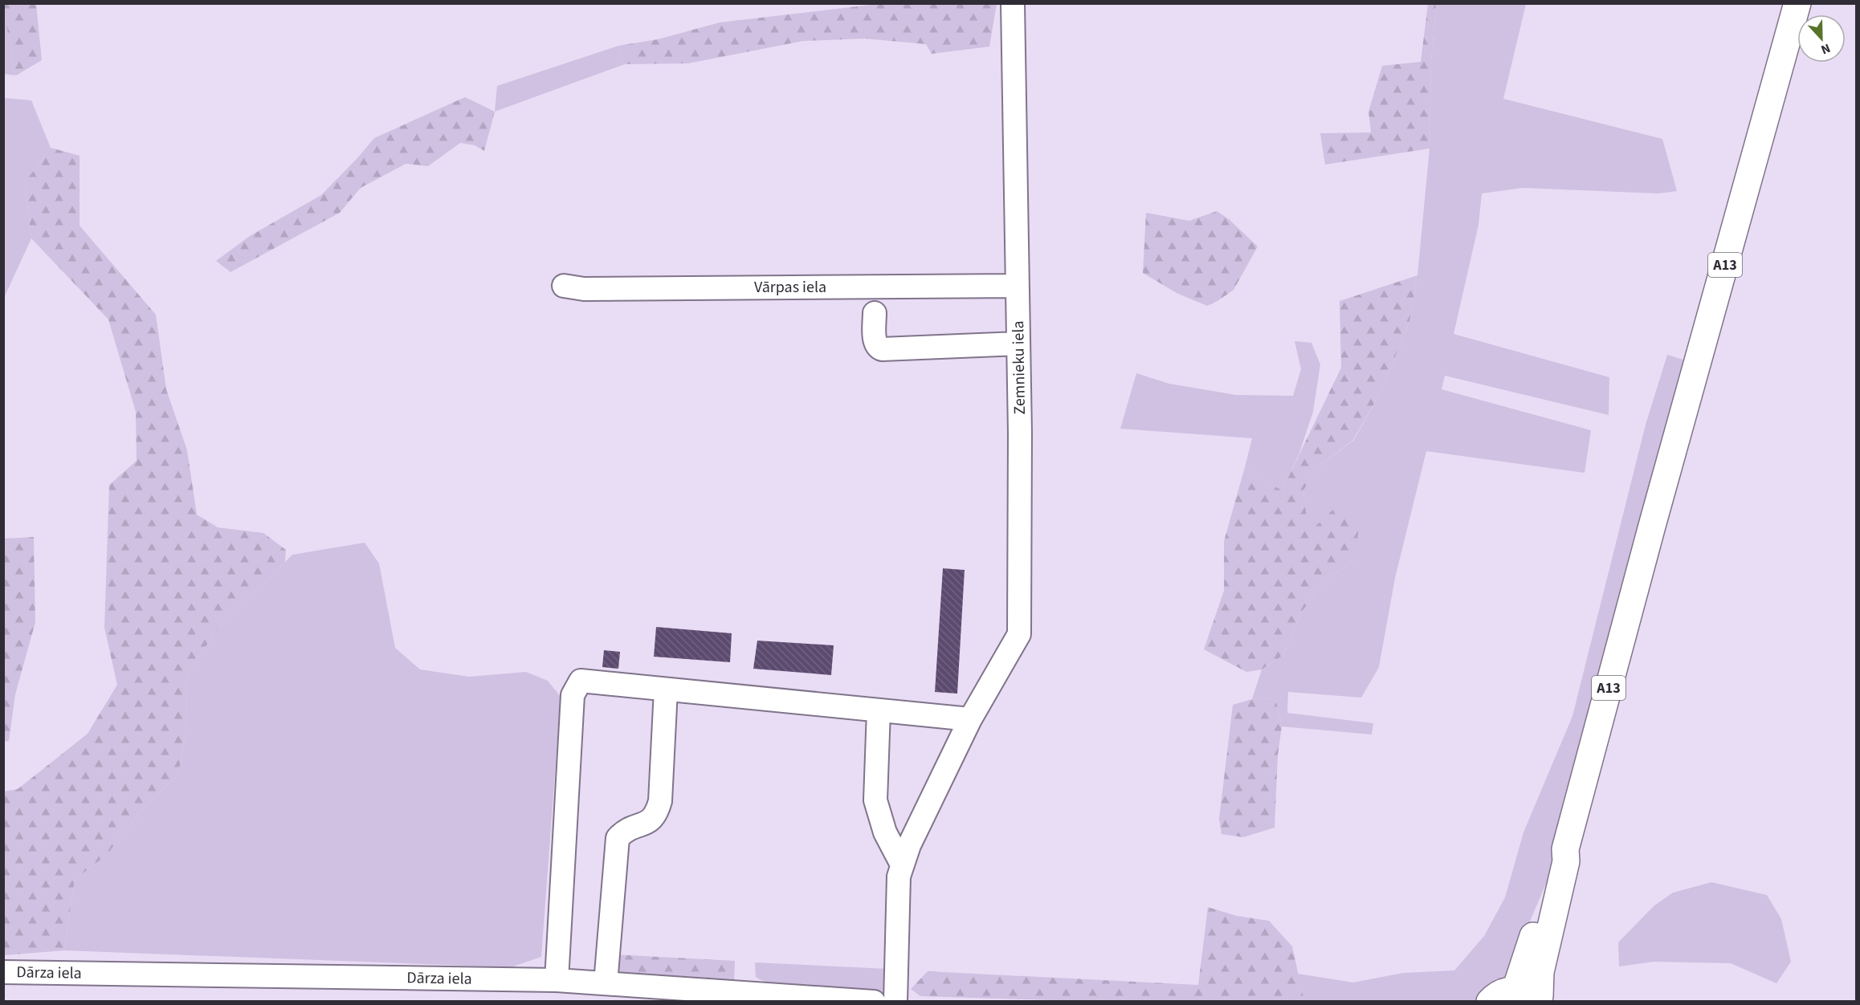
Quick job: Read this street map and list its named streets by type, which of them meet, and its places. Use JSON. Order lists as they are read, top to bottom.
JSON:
{
  "streets": {
    "highway": ["A13"],
    "street": ["Vārpas iela", "Zemnieku iela", "Dārza iela"]
  },
  "crossings": [
    ["Vārpas iela", "Zemnieku iela"]
  ],
  "north": "bottom"
}
